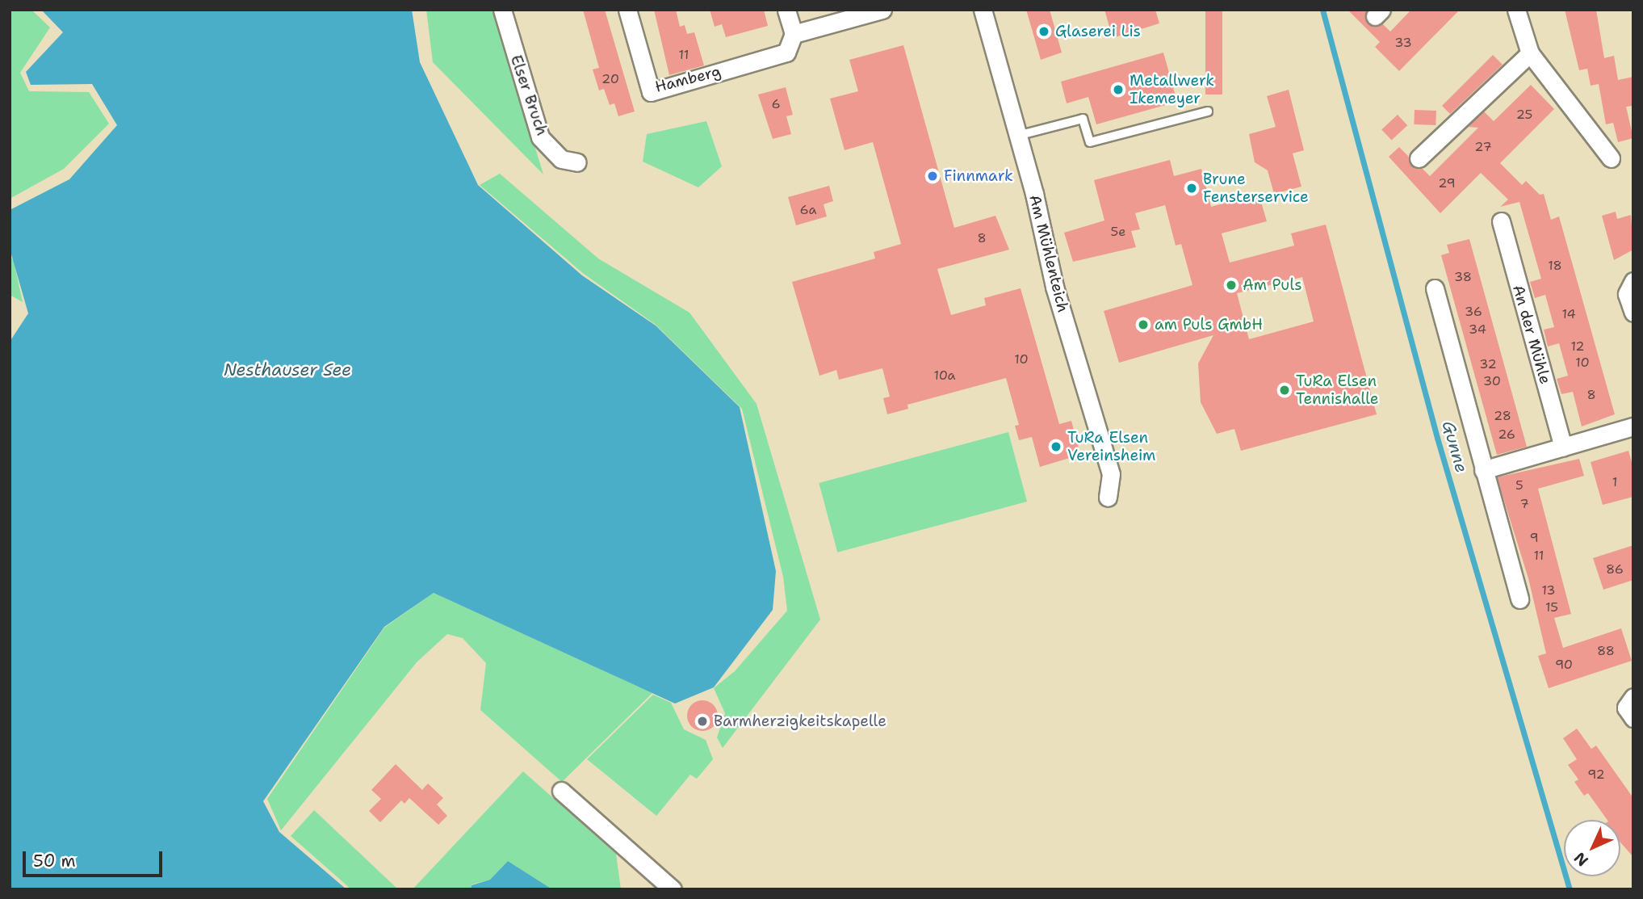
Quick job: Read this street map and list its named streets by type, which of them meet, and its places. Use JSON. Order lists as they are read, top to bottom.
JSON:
{
  "streets": {
    "street": [
      "Hamberg",
      "Elser Bruch",
      "Am Mühlenteich",
      "An der Mühle"
    ]
  },
  "water": ["Nesthauser See", "Gunne"],
  "places": [
    "Glaserei Lis",
    "Metallwerk Ikemeyer",
    "Finnmark",
    "Brune Fensterservice",
    "Am Puls",
    "am Puls GmbH",
    "TuRa Elsen Tennishalle",
    "TuRa Elsen Vereinsheim",
    "Barmherzigkeitskapelle"
  ],
  "house_numbers": [
    "33",
    "11",
    "20",
    "6",
    "25",
    "27",
    "29",
    "6a",
    "5e",
    "8",
    "18",
    "38",
    "36",
    "14",
    "34",
    "12",
    "10",
    "10",
    "32",
    "10a",
    "30",
    "8",
    "28",
    "26",
    "1",
    "5",
    "7",
    "9",
    "11",
    "86",
    "13",
    "15",
    "88",
    "90",
    "92"
  ],
  "scale_bar": "50 m",
  "north": "bottom left"
}
